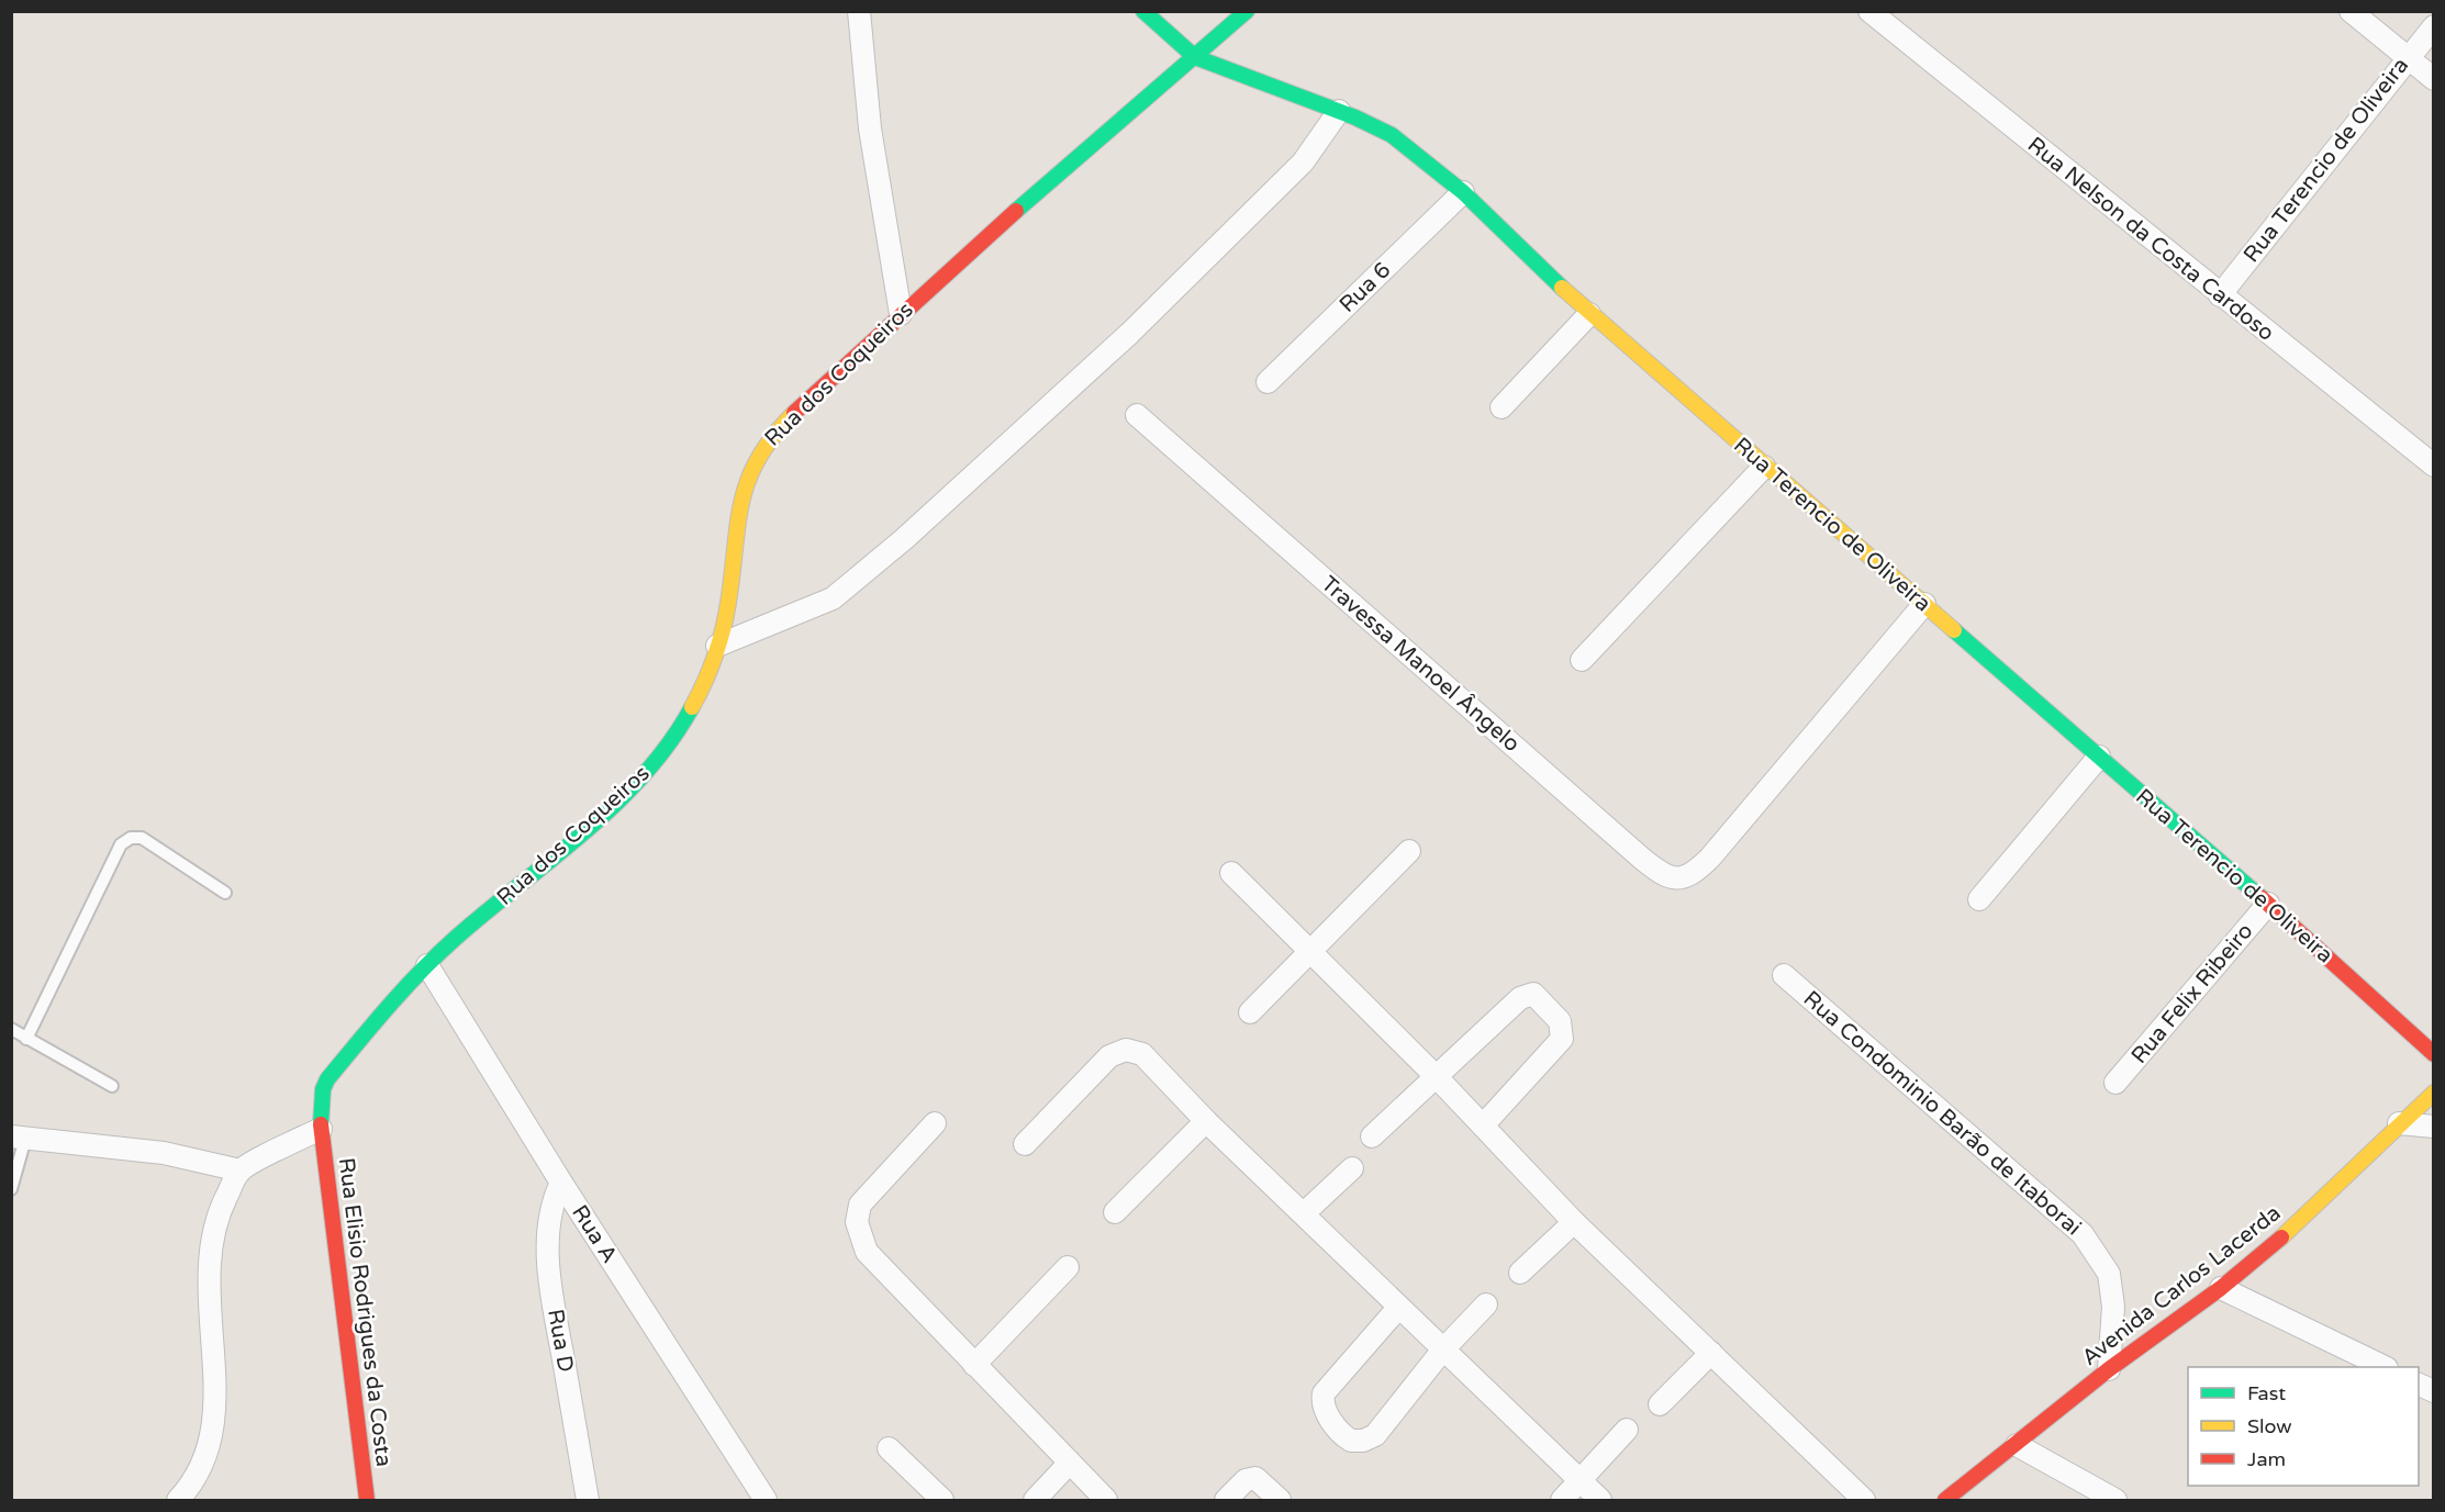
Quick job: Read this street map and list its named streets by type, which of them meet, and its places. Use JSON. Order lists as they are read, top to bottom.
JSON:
{
  "streets": {
    "street": [
      "Rua Terencio de Oliveira",
      "Rua Nelson da Costa Cardoso",
      "Rua 6",
      "Rua dos Coqueiros",
      "Travessa Manoel Ângelo",
      "Rua Felix Ribeiro",
      "Rua Condominio Barão de Itaborai",
      "Rua A",
      "Avenida Carlos Lacerda",
      "Rua Elisio Rodrigues da Costa",
      "Rua D"
    ]
  },
  "crossings": [
    ["Rua Terencio de Oliveira", "Rua Nelson da Costa Cardoso"],
    ["Rua Terencio de Oliveira", "Rua 6"],
    ["Rua Terencio de Oliveira", "Rua dos Coqueiros"],
    ["Rua Terencio de Oliveira", "Travessa Manoel Ângelo"],
    ["Rua Terencio de Oliveira", "Rua Felix Ribeiro"],
    ["Rua dos Coqueiros", "Rua A"],
    ["Rua dos Coqueiros", "Rua Elisio Rodrigues da Costa"],
    ["Rua Condominio Barão de Itaborai", "Avenida Carlos Lacerda"],
    ["Rua A", "Rua D"]
  ],
  "legend": ["Fast", "Slow", "Jam"]
}
